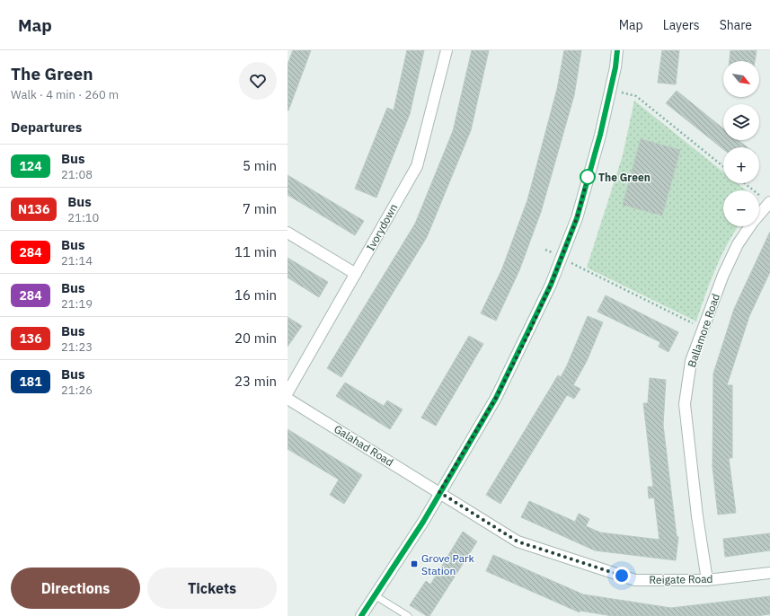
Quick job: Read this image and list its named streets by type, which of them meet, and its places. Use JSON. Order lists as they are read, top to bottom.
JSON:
{
  "streets": {
    "street": [
      "Ivorydown",
      "Ballamore Road",
      "Galahad Road",
      "Reigate Road"
    ]
  },
  "crossings": [
    ["Ballamore Road", "Reigate Road"],
    ["Galahad Road", "Reigate Road"]
  ],
  "places": {
    "other": ["The Green"],
    "transit": ["Grove Park Station"]
  },
  "lines": ["bus line 124"],
  "north": "bottom right",
  "page": {
    "header": "Map",
    "nav": ["Map", "Layers", "Share"],
    "heading": [
      ["The Green", "Walk · 4 min · 260 m"],
      "Departures"
    ],
    "map_buttons": ["+", "−"],
    "list": [
      {
        "mark": "124",
        "name": "Bus",
        "note": "21:08",
        "value": "5 min"
      },
      {
        "mark": "N136",
        "name": "Bus",
        "note": "21:10",
        "value": "7 min"
      },
      {
        "mark": "284",
        "name": "Bus",
        "note": "21:14",
        "value": "11 min"
      },
      {
        "mark": "284",
        "name": "Bus",
        "note": "21:19",
        "value": "16 min"
      },
      {
        "mark": "136",
        "name": "Bus",
        "note": "21:23",
        "value": "20 min"
      },
      {
        "mark": "181",
        "name": "Bus",
        "note": "21:26",
        "value": "23 min"
      }
    ],
    "buttons": ["Directions", "Tickets"]
  }
}
